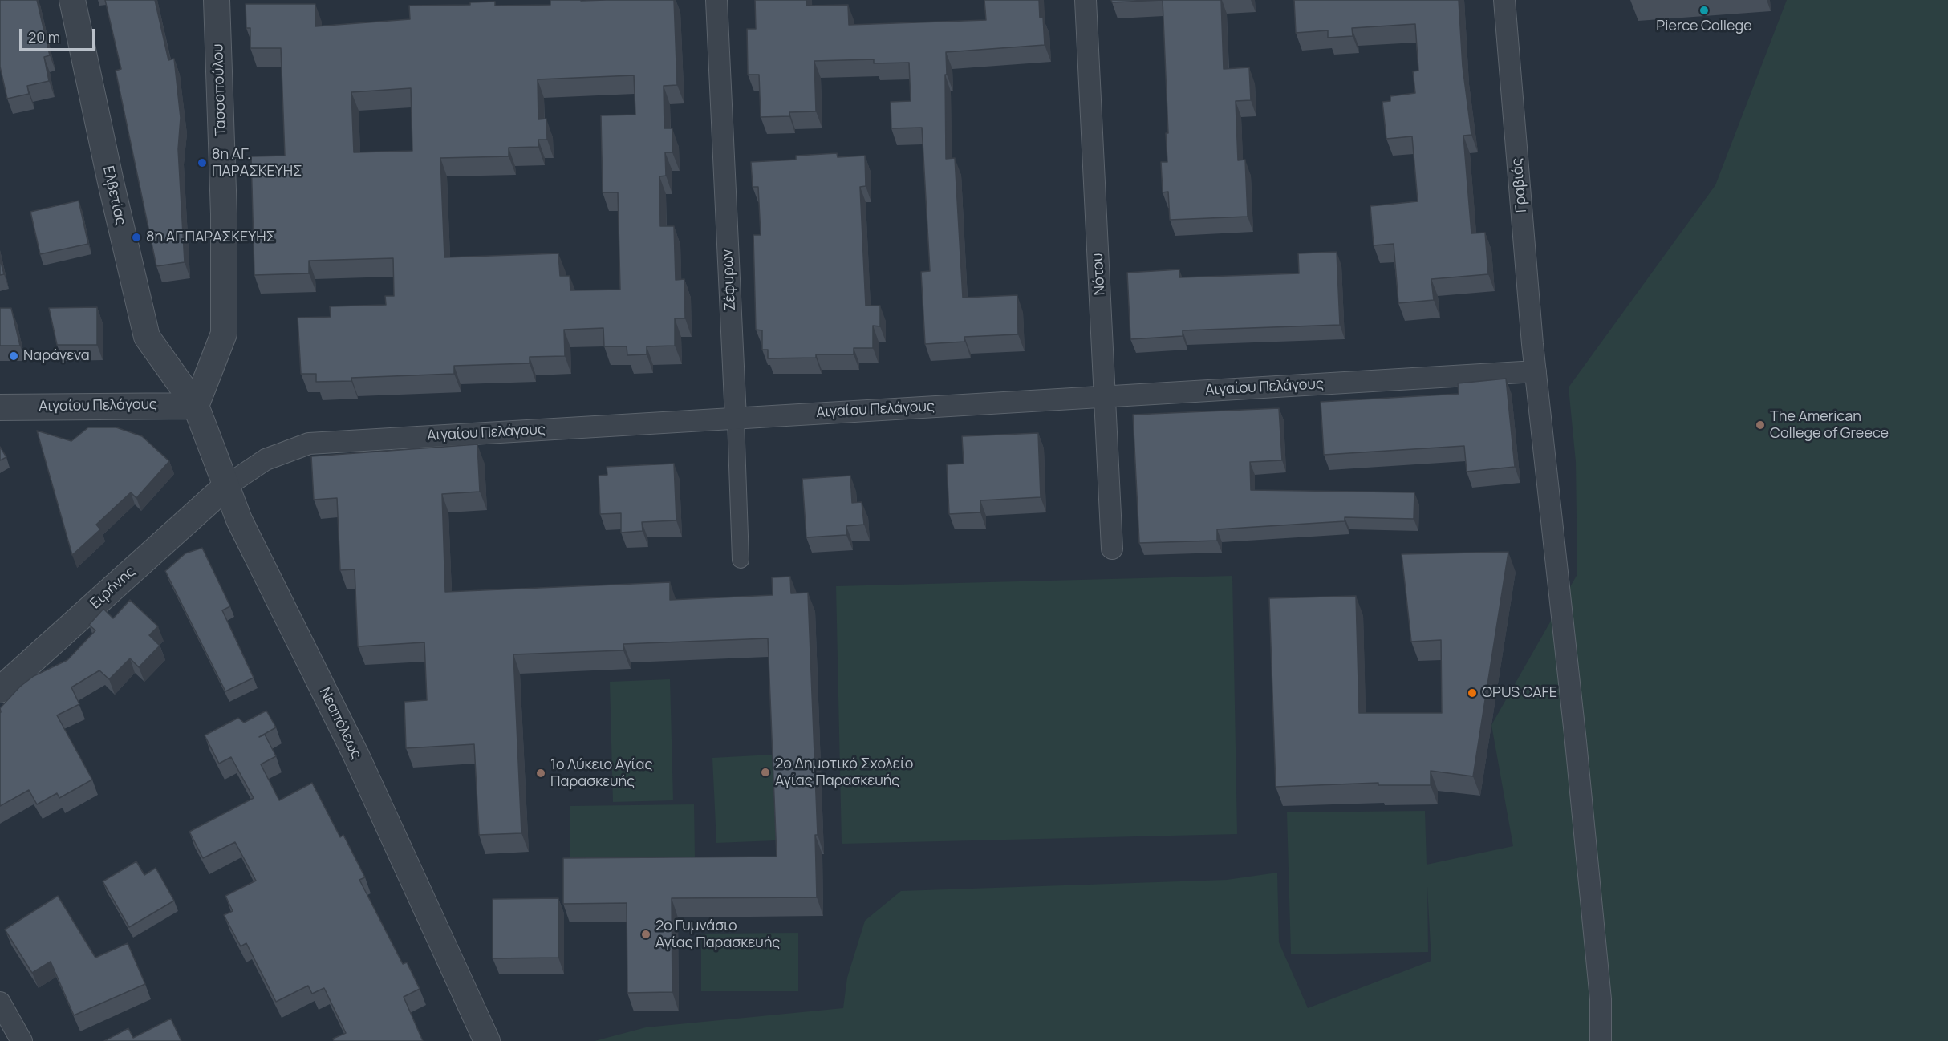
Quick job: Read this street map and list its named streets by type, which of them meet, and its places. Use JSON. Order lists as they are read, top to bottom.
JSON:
{
  "streets": {
    "street": [
      "Τασσοπούλου",
      "Γραβιάς",
      "Ελβετίας",
      "Νότου",
      "Ζέφυρων",
      "Αιγαίου Πελάγους",
      "Ειρήνης",
      "Νεαπόλεως"
    ]
  },
  "crossings": [
    ["Τασσοπούλου", "Ελβετίας"],
    ["Τασσοπούλου", "Αιγαίου Πελάγους"],
    ["Τασσοπούλου", "Νεαπόλεως"],
    ["Γραβιάς", "Αιγαίου Πελάγους"],
    ["Ελβετίας", "Αιγαίου Πελάγους"],
    ["Ελβετίας", "Νεαπόλεως"],
    ["Νότου", "Αιγαίου Πελάγους"],
    ["Ζέφυρων", "Αιγαίου Πελάγους"],
    ["Αιγαίου Πελάγους", "Ειρήνης"],
    ["Αιγαίου Πελάγους", "Νεαπόλεως"],
    ["Ειρήνης", "Νεαπόλεως"]
  ],
  "places": [
    "Pierce College",
    "8η ΑΓ. ΠΑΡΑΣΚΕΥΗΣ",
    "8η ΑΓ.ΠΑΡΑΣΚΕΥΗΣ",
    "Ναράγενα",
    "The American College of Greece",
    "OPUS CAFE",
    "2ο Δημοτικό Σχολείο Αγίας Παρασκευής",
    "1ο Λύκειο Αγίας Παρασκευής",
    "2ο Γυμνάσιο Αγίας Παρασκευής"
  ],
  "scale_bar": "20 m"
}
